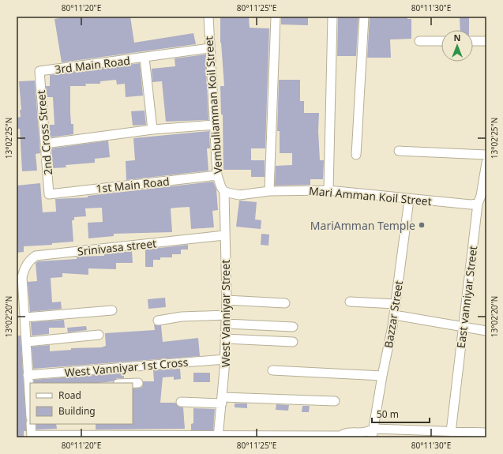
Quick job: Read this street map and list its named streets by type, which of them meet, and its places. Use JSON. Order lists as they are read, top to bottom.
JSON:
{
  "streets": {
    "street": [
      "3rd Main Road",
      "Vembuliamman Koil Street",
      "2nd Cross Street",
      "1st Main Road",
      "Mari Amman Koil Street",
      "Srinivasa street",
      "East vanniyar Street",
      "West Vanniyar Street",
      "Bazzar Street",
      "West Vanniyar 1st Cross"
    ]
  },
  "crossings": [
    ["3rd Main Road", "Vembuliamman Koil Street"],
    ["3rd Main Road", "2nd Cross Street"],
    ["Vembuliamman Koil Street", "1st Main Road"],
    ["Vembuliamman Koil Street", "Mari Amman Koil Street"],
    ["Vembuliamman Koil Street", "West Vanniyar Street"],
    ["2nd Cross Street", "1st Main Road"],
    ["Mari Amman Koil Street", "East vanniyar Street"],
    ["Mari Amman Koil Street", "West Vanniyar Street"],
    ["Mari Amman Koil Street", "Bazzar Street"],
    ["Srinivasa street", "West Vanniyar Street"],
    ["West Vanniyar Street", "West Vanniyar 1st Cross"]
  ],
  "places": ["MariAmman Temple"],
  "legend": ["Road", "Building"],
  "scale_bar": "50 m",
  "north": "top",
  "coordinates": [
    "80°11'20\"E",
    "80°11'25\"E",
    "80°11'30\"E",
    "13°02'25\"N",
    "13°02'20\"N"
  ]
}
